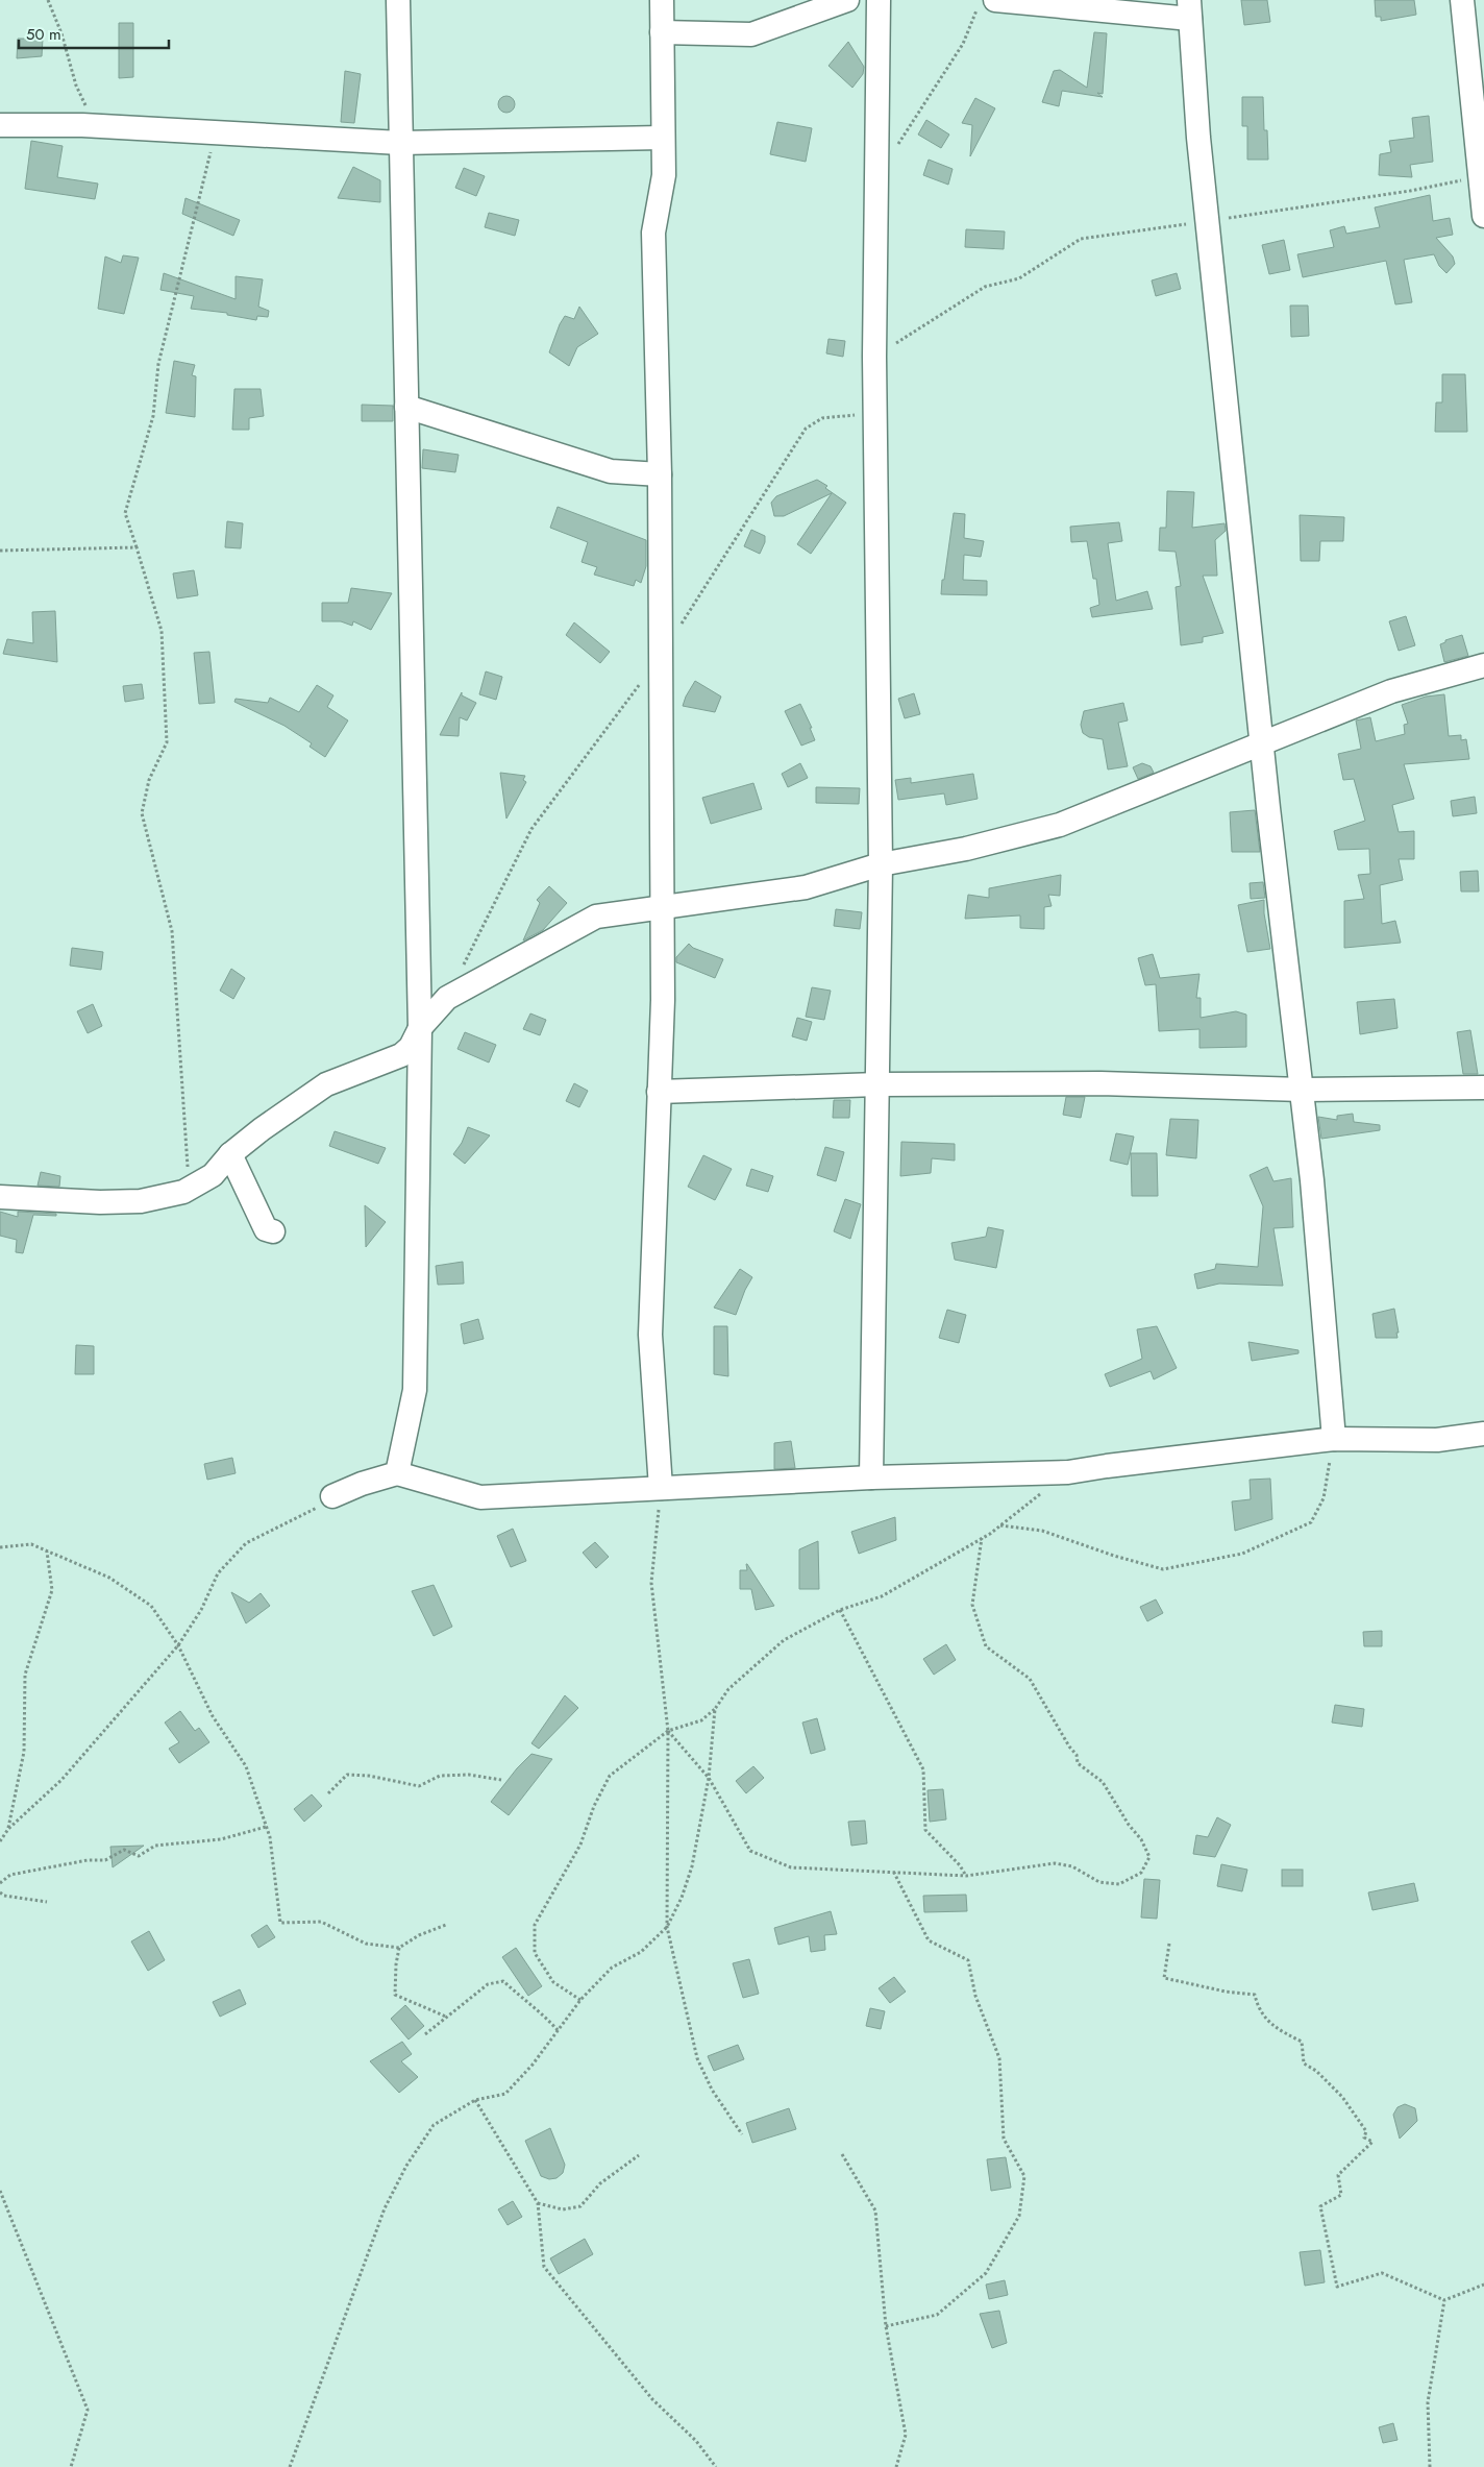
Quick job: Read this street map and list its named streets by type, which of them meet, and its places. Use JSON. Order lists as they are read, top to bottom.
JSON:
{
  "scale_bar": "50 m"
}
